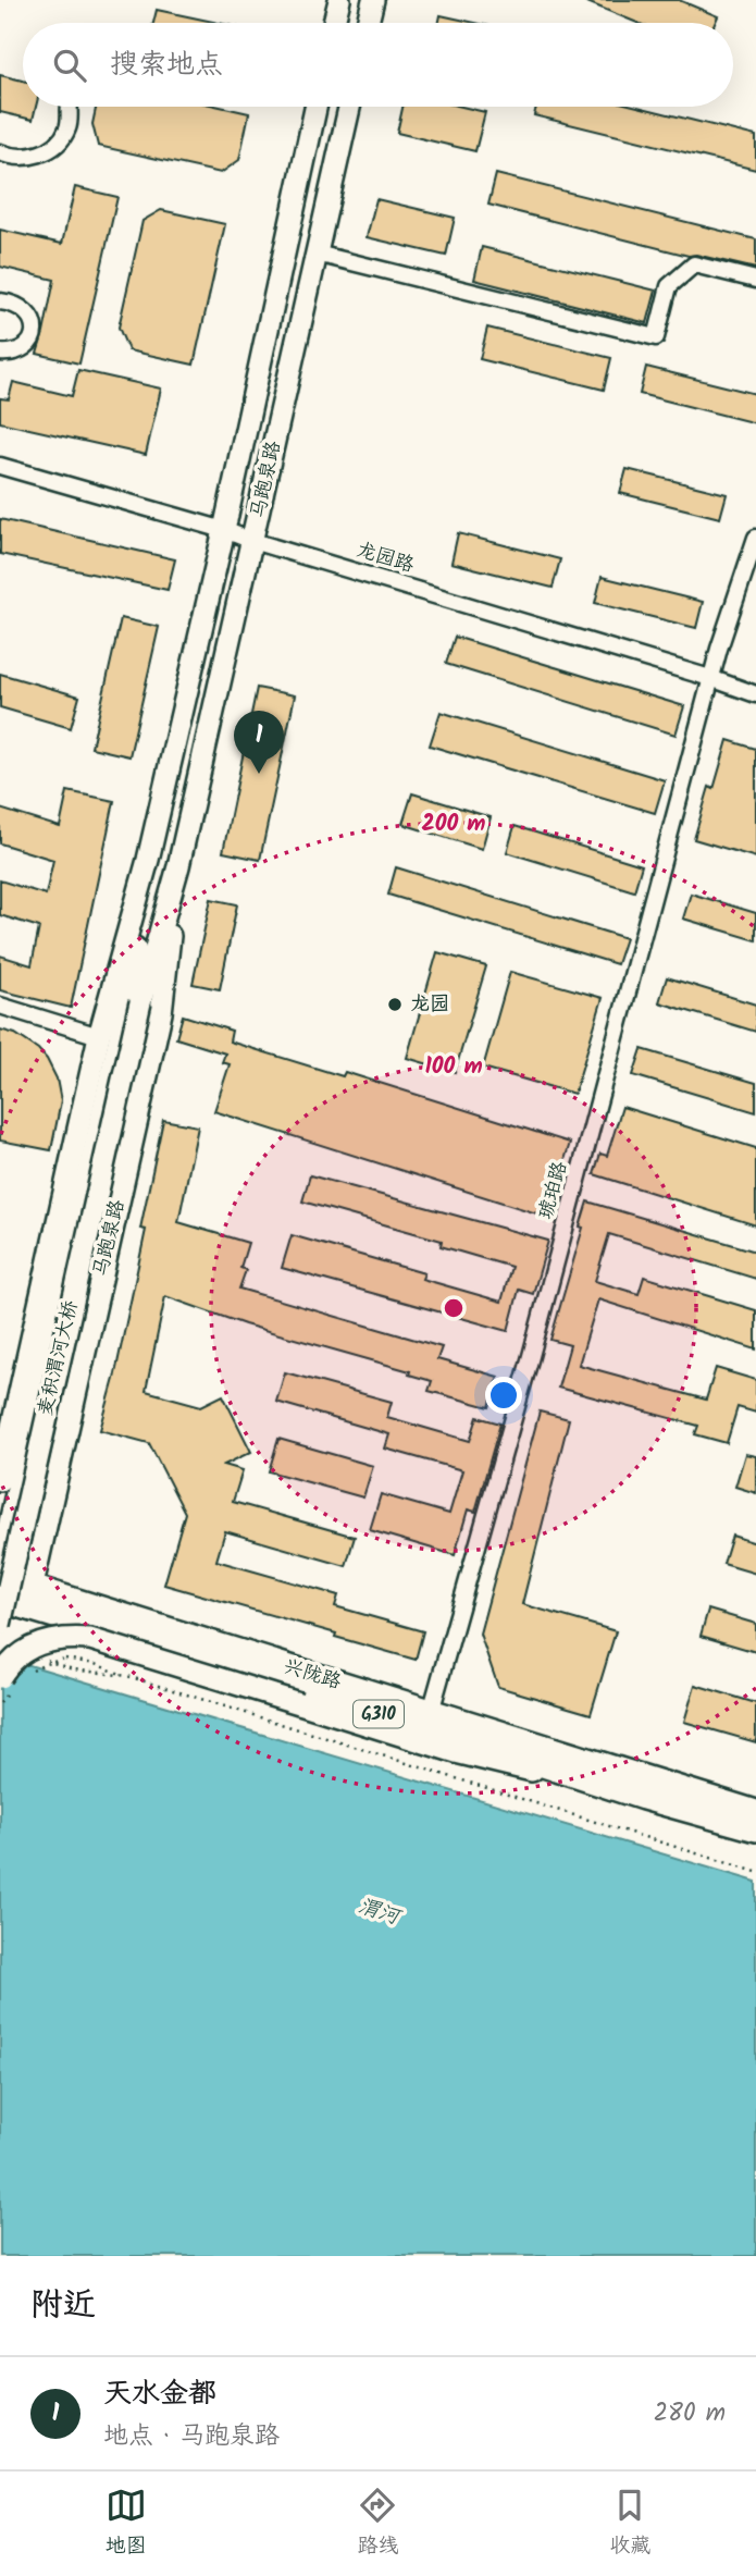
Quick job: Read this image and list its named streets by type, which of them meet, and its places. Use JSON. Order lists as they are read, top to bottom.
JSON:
{
  "streets": {
    "highway": ["兴陇路", "G310"],
    "main road": ["马跑泉路", "麦积渭河大桥"],
    "street": ["龙园路", "琥珀路"]
  },
  "crossings": [
    ["马跑泉路", "龙园路"],
    ["马跑泉路", "麦积渭河大桥"],
    ["马跑泉路", "兴陇路"],
    ["龙园路", "琥珀路"],
    ["琥珀路", "兴陇路"]
  ],
  "water": ["渭河"],
  "places": ["龙园"],
  "page": {
    "search": "搜索地点",
    "pins": "1",
    "heading": "附近",
    "list": [
      {
        "mark": "1",
        "name": "天水金都",
        "note": "地点 · 马跑泉路",
        "value": "280 m"
      }
    ],
    "nav": ["地图", "路线", "收藏"]
  },
  "rings": ["200 m", "100 m"]
}
